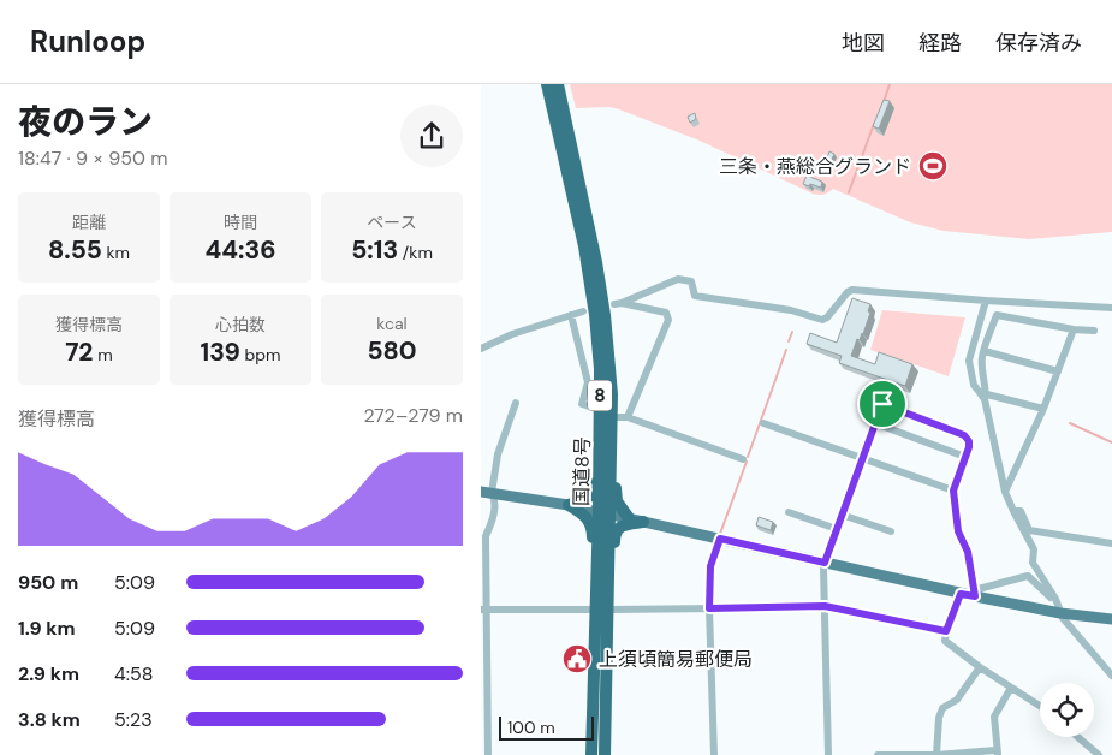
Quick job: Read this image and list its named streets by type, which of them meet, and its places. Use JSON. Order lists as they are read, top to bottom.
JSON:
{
  "streets": {
    "highway": ["8", "国道8号"]
  },
  "places": {
    "sports": ["三条・燕総合グランド"],
    "public building": ["上須頃簡易郵便局"]
  },
  "scale_bar": "100 m",
  "page": {
    "header": "Runloop",
    "nav": ["地図", "経路", "保存済み"],
    "heading": ["夜のラン", "18:47 · 9 × 950 m"],
    "stats": [
      ["距離", "8.55 km"],
      ["時間", "44:36"],
      ["ペース", "5:13 /km"],
      ["獲得標高", "72 m"],
      ["心拍数", "139 bpm"],
      ["kcal", "580"]
    ],
    "chart": ["獲得標高", "272–279 m"],
    "list": [
      {
        "name": "950 m",
        "note": "5:09"
      },
      {
        "name": "1.9 km",
        "note": "5:09"
      },
      {
        "name": "2.9 km",
        "note": "4:58"
      },
      {
        "name": "3.8 km",
        "note": "5:23"
      }
    ],
    "scale": "100 m"
  }
}
